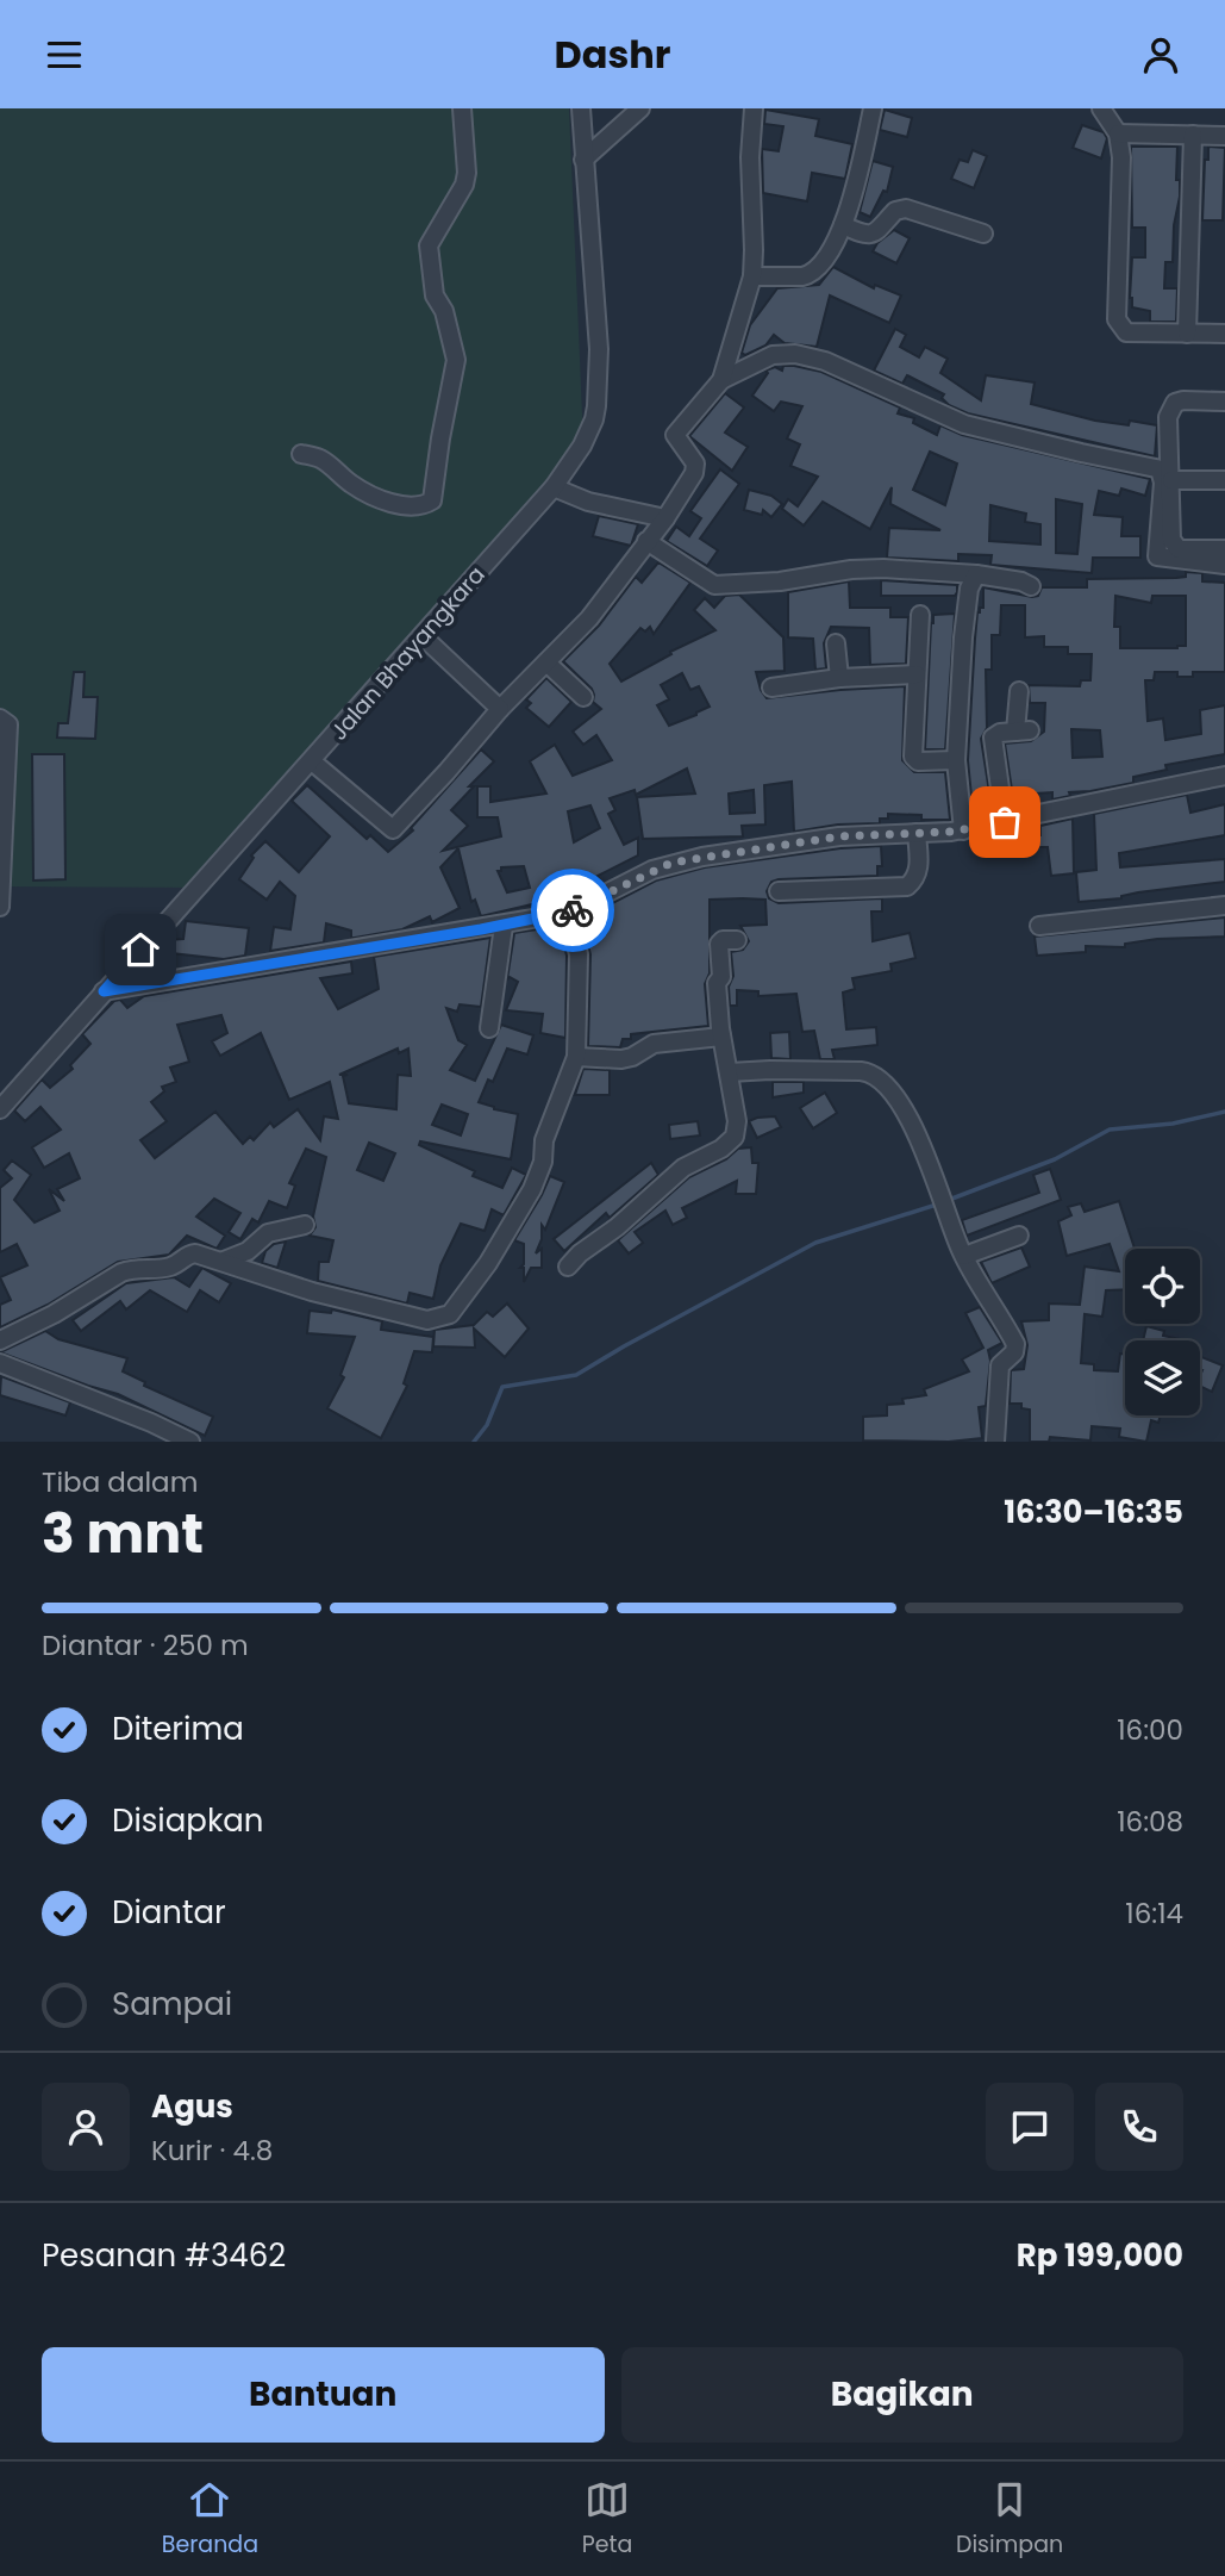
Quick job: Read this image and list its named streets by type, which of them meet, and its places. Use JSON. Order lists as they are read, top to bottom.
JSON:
{
  "streets": {
    "street": ["Jalan Bhayangkara"]
  },
  "page": {
    "header": "Dashr",
    "heading": ["3 mnt", "Tiba dalam", "16:30–16:35"],
    "panel": [
      "Agus",
      "Kurir · 4.8",
      "Pesanan #3462",
      "Rp 199,000"
    ],
    "bar": "Diantar · 250 m",
    "list": [
      ["Diterima", "16:00"],
      ["Disiapkan", "16:08"],
      ["Diantar", "16:14"],
      "Sampai"
    ],
    "buttons": ["Bantuan", "Bagikan"],
    "tabs": ["Beranda", "Peta", "Disimpan"]
  }
}
